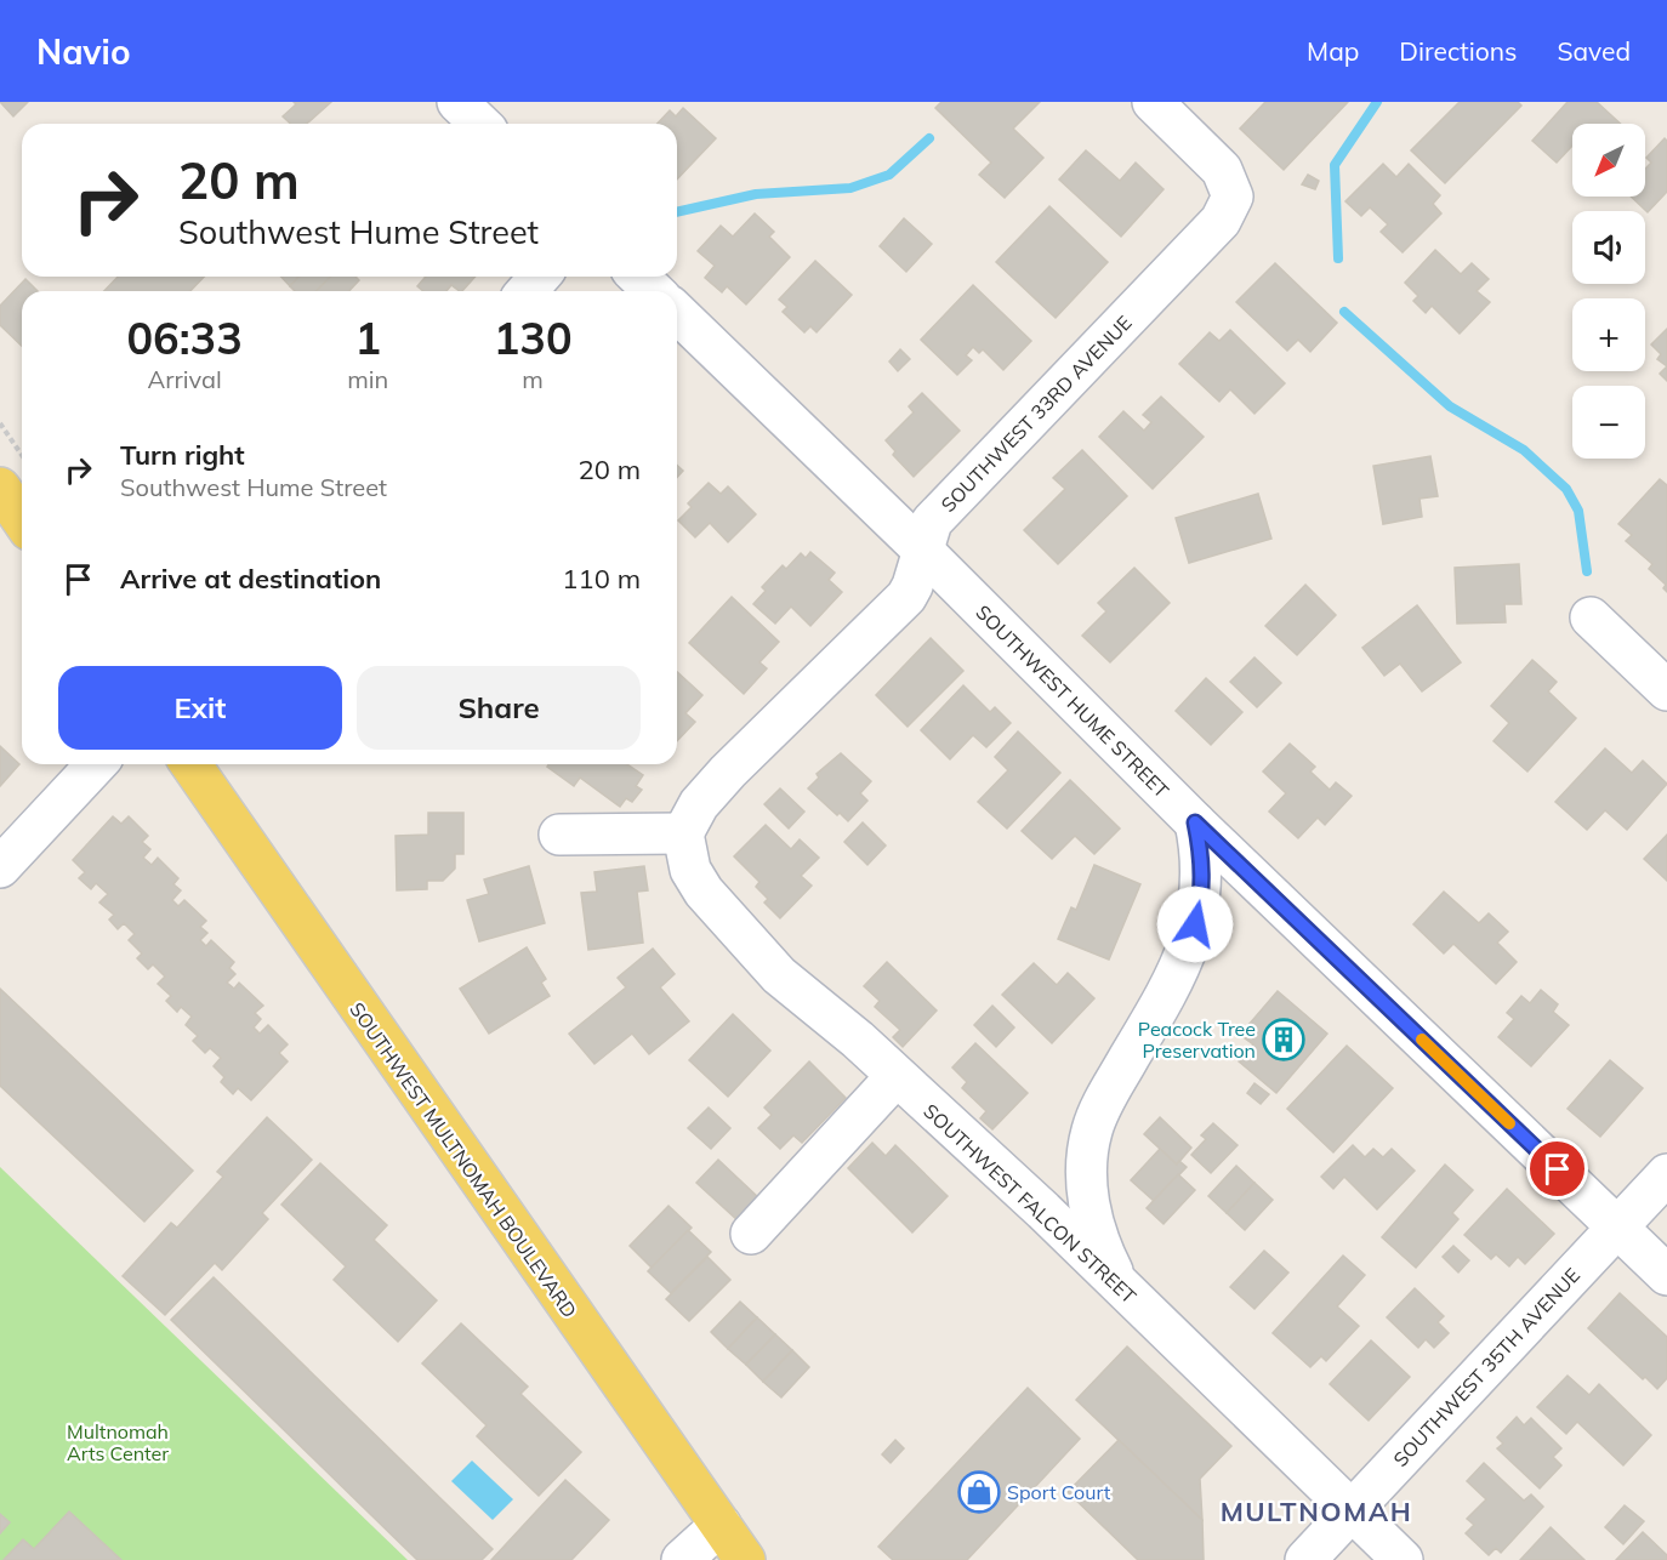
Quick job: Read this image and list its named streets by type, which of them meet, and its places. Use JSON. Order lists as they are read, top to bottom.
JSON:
{
  "streets": {
    "main road": ["SOUTHWEST MULTNOMAH BOULEVARD"],
    "street": [
      "SOUTHWEST 33RD AVENUE",
      "SOUTHWEST HUME STREET",
      "SOUTHWEST FALCON STREET",
      "SOUTHWEST 35TH AVENUE"
    ]
  },
  "crossings": [
    ["SOUTHWEST 33RD AVENUE", "SOUTHWEST HUME STREET"],
    ["SOUTHWEST 33RD AVENUE", "SOUTHWEST FALCON STREET"],
    ["SOUTHWEST HUME STREET", "SOUTHWEST 35TH AVENUE"],
    ["SOUTHWEST FALCON STREET", "SOUTHWEST 35TH AVENUE"]
  ],
  "districts": ["MULTNOMAH"],
  "parks": ["Multnomah Arts Center"],
  "places": {
    "building": ["Peacock Tree Preservation"],
    "shop": ["Sport Court"]
  },
  "north": "bottom left",
  "page": {
    "header": "Navio",
    "nav": ["Map", "Directions", "Saved"],
    "map_buttons": ["+", "−"],
    "turn": ["20 m", "Southwest Hume Street"],
    "eta": [
      "06:33",
      "Arrival",
      "1",
      "min",
      "130",
      "m"
    ],
    "list": [
      {
        "name": "Turn right",
        "note": "Southwest Hume Street",
        "value": "20 m"
      },
      {
        "name": "Arrive at destination",
        "value": "110 m"
      }
    ],
    "buttons": ["Exit", "Share"]
  }
}
